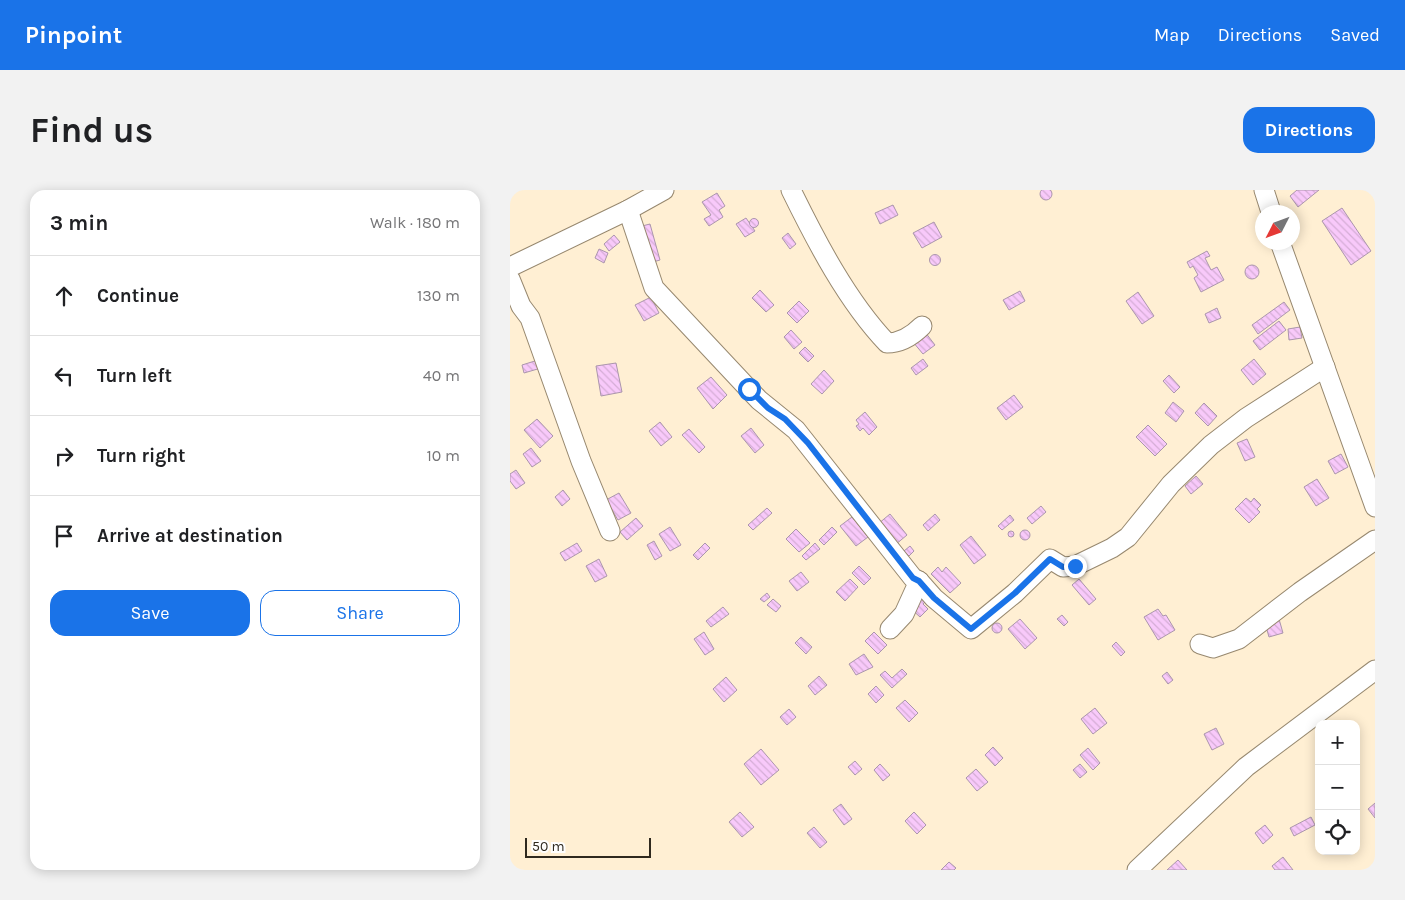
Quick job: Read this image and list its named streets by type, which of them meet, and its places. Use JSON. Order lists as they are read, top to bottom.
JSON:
{
  "scale_bar": "50 m",
  "north": "bottom left",
  "page": {
    "header": "Pinpoint",
    "nav": ["Map", "Directions", "Saved"],
    "buttons": [
      "Directions",
      ["Save", "Share"]
    ],
    "title": "Find us",
    "heading": ["3 min", "Walk · 180 m"],
    "list": [
      ["Continue", "130 m"],
      ["Turn left", "40 m"],
      ["Turn right", "10 m"],
      "Arrive at destination"
    ],
    "map_buttons": ["+", "−"],
    "scale": "50 m"
  }
}
